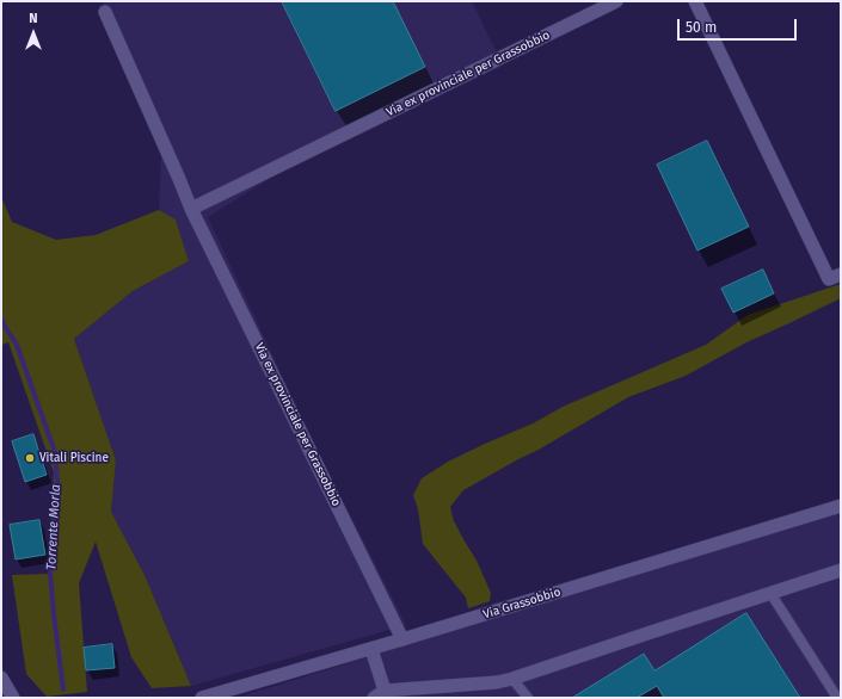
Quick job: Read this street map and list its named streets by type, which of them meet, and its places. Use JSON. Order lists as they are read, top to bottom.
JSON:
{
  "streets": {
    "street": ["Via ex provinciale per Grassobbio", "Via Grassobbio"]
  },
  "crossings": [
    ["Via ex provinciale per Grassobbio", "Via Grassobbio"]
  ],
  "water": ["Torrente Morla"],
  "places": ["Vitali Piscine"],
  "scale_bar": "50 m",
  "north": "top"
}
